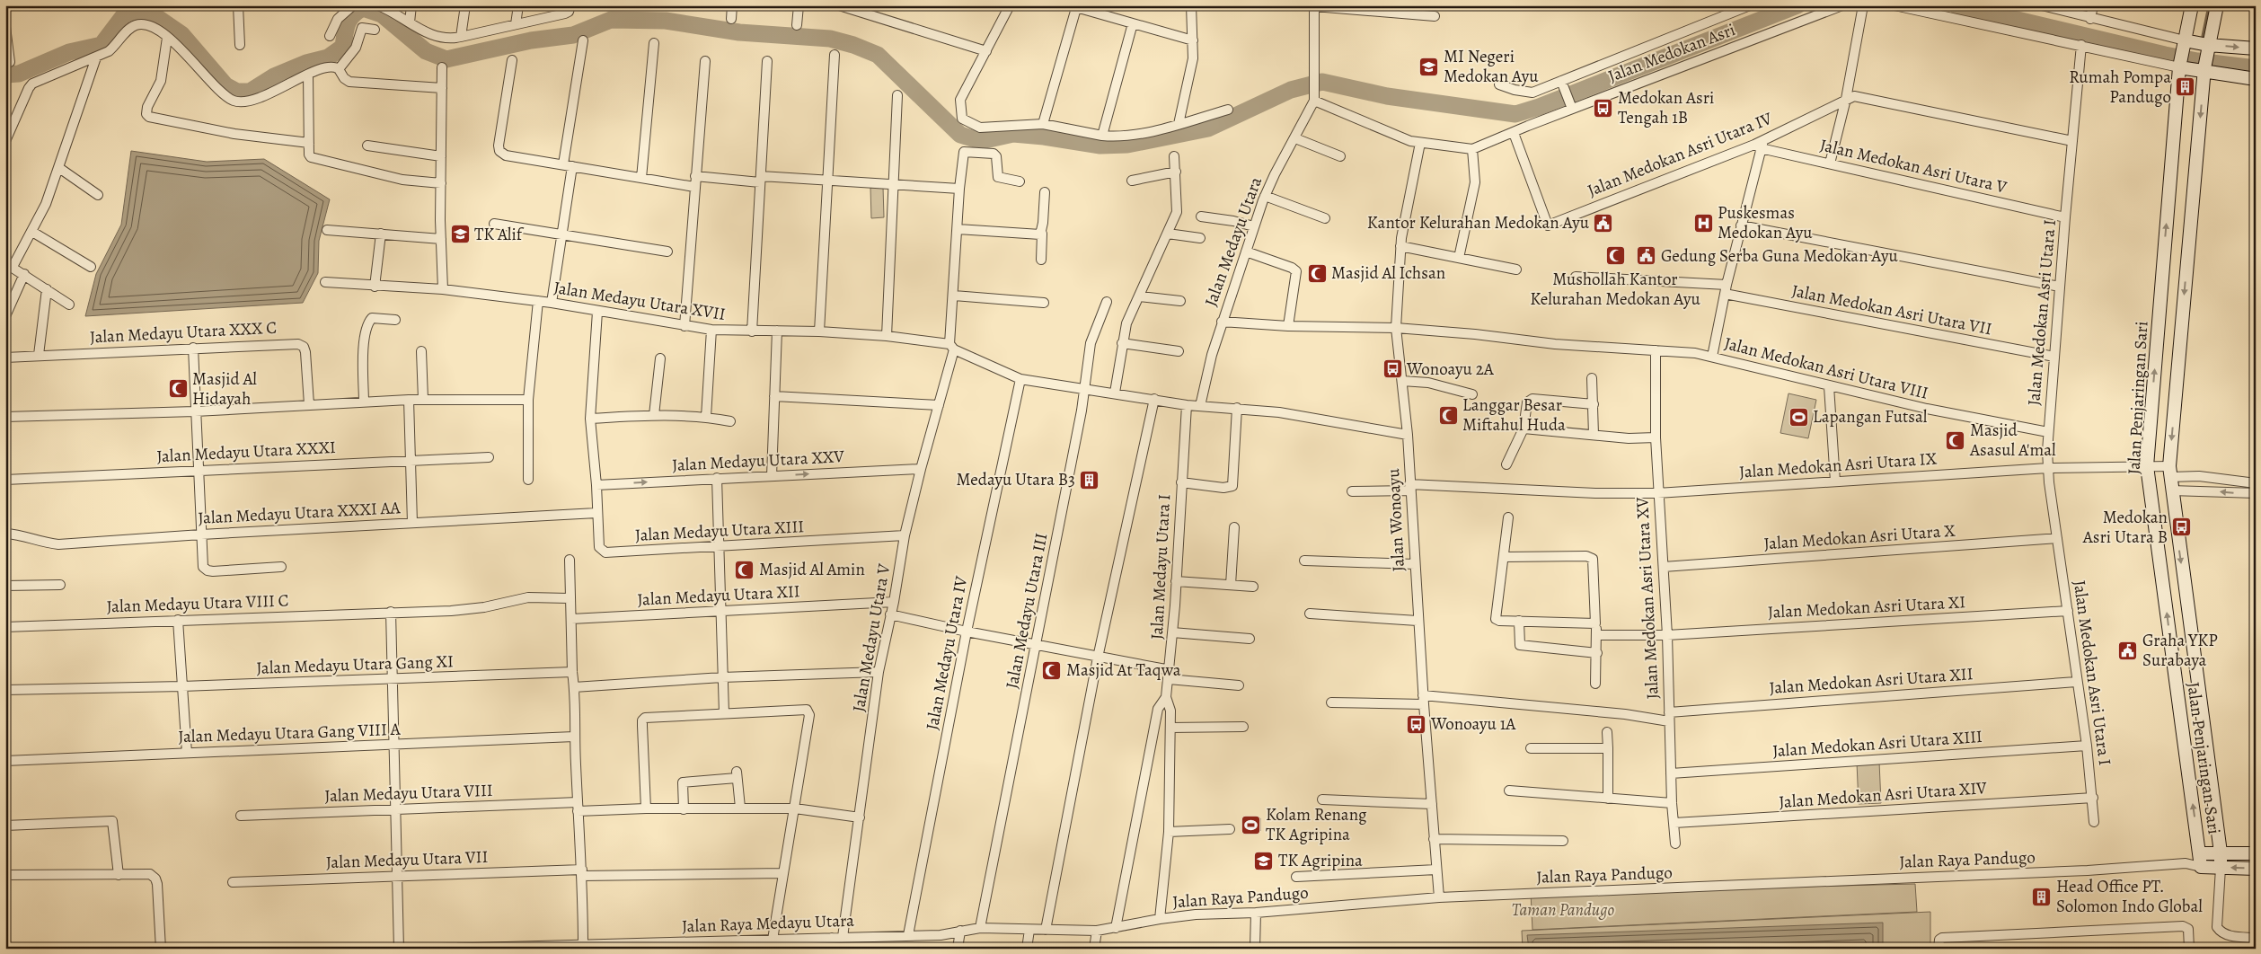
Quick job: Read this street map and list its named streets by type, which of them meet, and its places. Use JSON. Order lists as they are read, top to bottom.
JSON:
{
  "streets": {
    "street": [
      "Jalan Medokan Asri",
      "Jalan Medokan Asri Utara IV",
      "Jalan Medokan Asri Utara V",
      "Jalan Medayu Utara",
      "Jalan Medayu Utara XVII",
      "Jalan Medokan Asri Utara VII",
      "Jalan Medokan Asri Utara I",
      "Jalan Medayu Utara XXX C",
      "Jalan Medokan Asri Utara VIII",
      "Jalan Penjaringan Sari",
      "Jalan Medayu Utara XXXI",
      "Jalan Medayu Utara XXV",
      "Jalan Medokan Asri Utara IX",
      "Jalan Medayu Utara XXXI AA",
      "Jalan Wonoayu",
      "Jalan Medayu Utara XIII",
      "Jalan Medokan Asri Utara X",
      "Jalan Medayu Utara I",
      "Jalan Medayu Utara XII",
      "Jalan Medokan Asri Utara XV",
      "Jalan Medayu Utara VIII C",
      "Jalan Medokan Asri Utara XI",
      "Jalan Medayu Utara III",
      "Jalan Medayu Utara V",
      "Jalan Medayu Utara IV",
      "Jalan Medayu Utara Gang XI",
      "Jalan Medokan Asri Utara XII",
      "Jalan Medayu Utara Gang VIII A",
      "Jalan Medokan Asri Utara XIII",
      "Jalan Medayu Utara VIII",
      "Jalan Medokan Asri Utara XIV",
      "Jalan Medayu Utara VII",
      "Jalan Raya Pandugo",
      "Jalan Raya Medayu Utara"
    ]
  },
  "crossings": [
    ["Jalan Medokan Asri", "Jalan Medokan Asri Utara IV"],
    ["Jalan Medokan Asri Utara IV", "Jalan Medokan Asri Utara V"],
    ["Jalan Medokan Asri Utara IV", "Jalan Medokan Asri Utara I"],
    ["Jalan Medokan Asri Utara V", "Jalan Medokan Asri Utara I"],
    ["Jalan Medayu Utara", "Jalan Medayu Utara XVII"],
    ["Jalan Medayu Utara", "Jalan Medokan Asri Utara VIII"],
    ["Jalan Medayu Utara XVII", "Jalan Wonoayu"],
    ["Jalan Medayu Utara XVII", "Jalan Medayu Utara XIII"],
    ["Jalan Medayu Utara XVII", "Jalan Medayu Utara I"],
    ["Jalan Medayu Utara XVII", "Jalan Medayu Utara III"],
    ["Jalan Medayu Utara XVII", "Jalan Medayu Utara V"],
    ["Jalan Medayu Utara XVII", "Jalan Medayu Utara IV"],
    ["Jalan Medokan Asri Utara VII", "Jalan Medokan Asri Utara I"],
    ["Jalan Medokan Asri Utara I", "Jalan Medokan Asri Utara VIII"],
    ["Jalan Medokan Asri Utara I", "Jalan Medokan Asri Utara IX"],
    ["Jalan Medokan Asri Utara I", "Jalan Medokan Asri Utara X"],
    ["Jalan Medokan Asri Utara I", "Jalan Medokan Asri Utara XI"],
    ["Jalan Medokan Asri Utara I", "Jalan Medokan Asri Utara XII"],
    ["Jalan Medokan Asri Utara I", "Jalan Medokan Asri Utara XIII"],
    ["Jalan Medokan Asri Utara I", "Jalan Medokan Asri Utara XIV"],
    ["Jalan Medokan Asri Utara VIII", "Jalan Wonoayu"],
    ["Jalan Medokan Asri Utara VIII", "Jalan Medokan Asri Utara XV"],
    ["Jalan Penjaringan Sari", "Jalan Medokan Asri Utara IX"],
    ["Jalan Penjaringan Sari", "Jalan Raya Pandugo"],
    ["Jalan Medayu Utara XXV", "Jalan Medayu Utara XIII"],
    ["Jalan Medayu Utara XXV", "Jalan Medayu Utara V"],
    ["Jalan Medokan Asri Utara IX", "Jalan Wonoayu"],
    ["Jalan Medokan Asri Utara IX", "Jalan Medokan Asri Utara XV"],
    ["Jalan Medayu Utara XXXI AA", "Jalan Medayu Utara XIII"],
    ["Jalan Wonoayu", "Jalan Medokan Asri Utara XII"],
    ["Jalan Wonoayu", "Jalan Raya Pandugo"],
    ["Jalan Medayu Utara XIII", "Jalan Medayu Utara V"],
    ["Jalan Medokan Asri Utara X", "Jalan Medokan Asri Utara XV"],
    ["Jalan Medayu Utara I", "Jalan Raya Pandugo"],
    ["Jalan Medayu Utara XII", "Jalan Medayu Utara V"],
    ["Jalan Medokan Asri Utara XV", "Jalan Medokan Asri Utara XI"],
    ["Jalan Medokan Asri Utara XV", "Jalan Medokan Asri Utara XII"],
    ["Jalan Medokan Asri Utara XV", "Jalan Medokan Asri Utara XIII"],
    ["Jalan Medokan Asri Utara XV", "Jalan Medokan Asri Utara XIV"],
    ["Jalan Medayu Utara III", "Jalan Raya Medayu Utara"],
    ["Jalan Medayu Utara V", "Jalan Medayu Utara VIII"],
    ["Jalan Medayu Utara V", "Jalan Raya Medayu Utara"],
    ["Jalan Medayu Utara IV", "Jalan Raya Medayu Utara"],
    ["Jalan Raya Pandugo", "Jalan Raya Medayu Utara"]
  ],
  "parks": ["Taman Pandugo"],
  "places": {
    "school or university": ["MI Negeri Medokan Ayu", "TK Alif", "TK Agripina"],
    "building": ["Rumah Pompa Pandugo", "Medayu Utara B3", "Head Office PT. Solomon Indo Global"],
    "bus stop": [
      "Medokan Asri Tengah 1B",
      "Wonoayu 2A",
      "Medokan Asri Utara B",
      "Wonoayu 1A"
    ],
    "public building": ["Kantor Kelurahan Medokan Ayu", "Gedung Serba Guna Medokan Ayu", "Graha YKP Surabaya"],
    "hospital": ["Puskesmas Medokan Ayu"],
    "mosque": [
      "Mushollah Kantor Kelurahan Medokan Ayu",
      "Masjid Al Ichsan",
      "Masjid Al Hidayah",
      "Langgar Besar Miftahul Huda",
      "Masjid Asasul A'mal",
      "Masjid Al Amin",
      "Masjid At Taqwa"
    ],
    "sports": ["Lapangan Futsal", "Kolam Renang TK Agripina"]
  }
}
